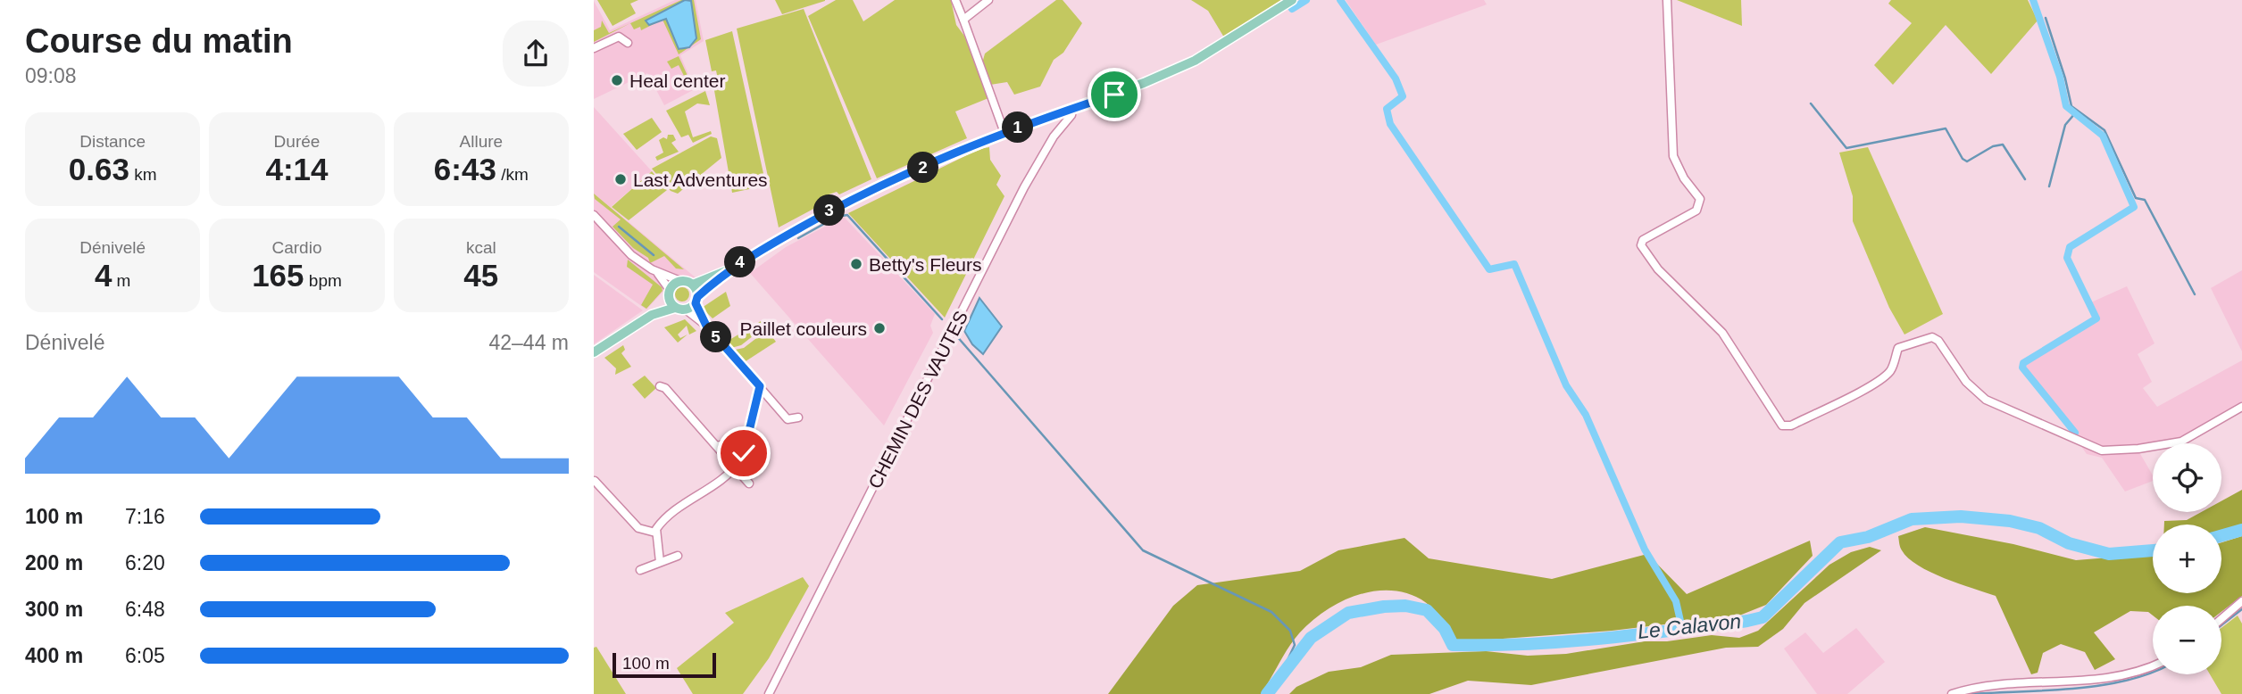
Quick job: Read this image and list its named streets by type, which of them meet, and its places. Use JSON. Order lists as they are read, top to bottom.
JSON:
{
  "streets": {
    "street": ["CHEMIN DES VAUTES"]
  },
  "water": ["Le Calavon"],
  "places": [
    "Heal center",
    "Last Adventures",
    "Betty's Fleurs",
    "Paillet couleurs"
  ],
  "scale_bar": "100 m",
  "page": {
    "heading": ["Course du matin", "09:08"],
    "stats": [
      ["Distance", "0.63 km"],
      ["Durée", "4:14"],
      ["Allure", "6:43 /km"],
      ["Dénivelé", "4 m"],
      ["Cardio", "165 bpm"],
      ["kcal", "45"]
    ],
    "pins": [
      "1",
      "2",
      "3",
      "4",
      "5"
    ],
    "chart": ["Dénivelé", "42–44 m"],
    "map_buttons": ["+", "−"],
    "list": [
      {
        "name": "100 m",
        "note": "7:16"
      },
      {
        "name": "200 m",
        "note": "6:20"
      },
      {
        "name": "300 m",
        "note": "6:48"
      },
      {
        "name": "400 m",
        "note": "6:05"
      }
    ],
    "scale": "100 m"
  }
}
